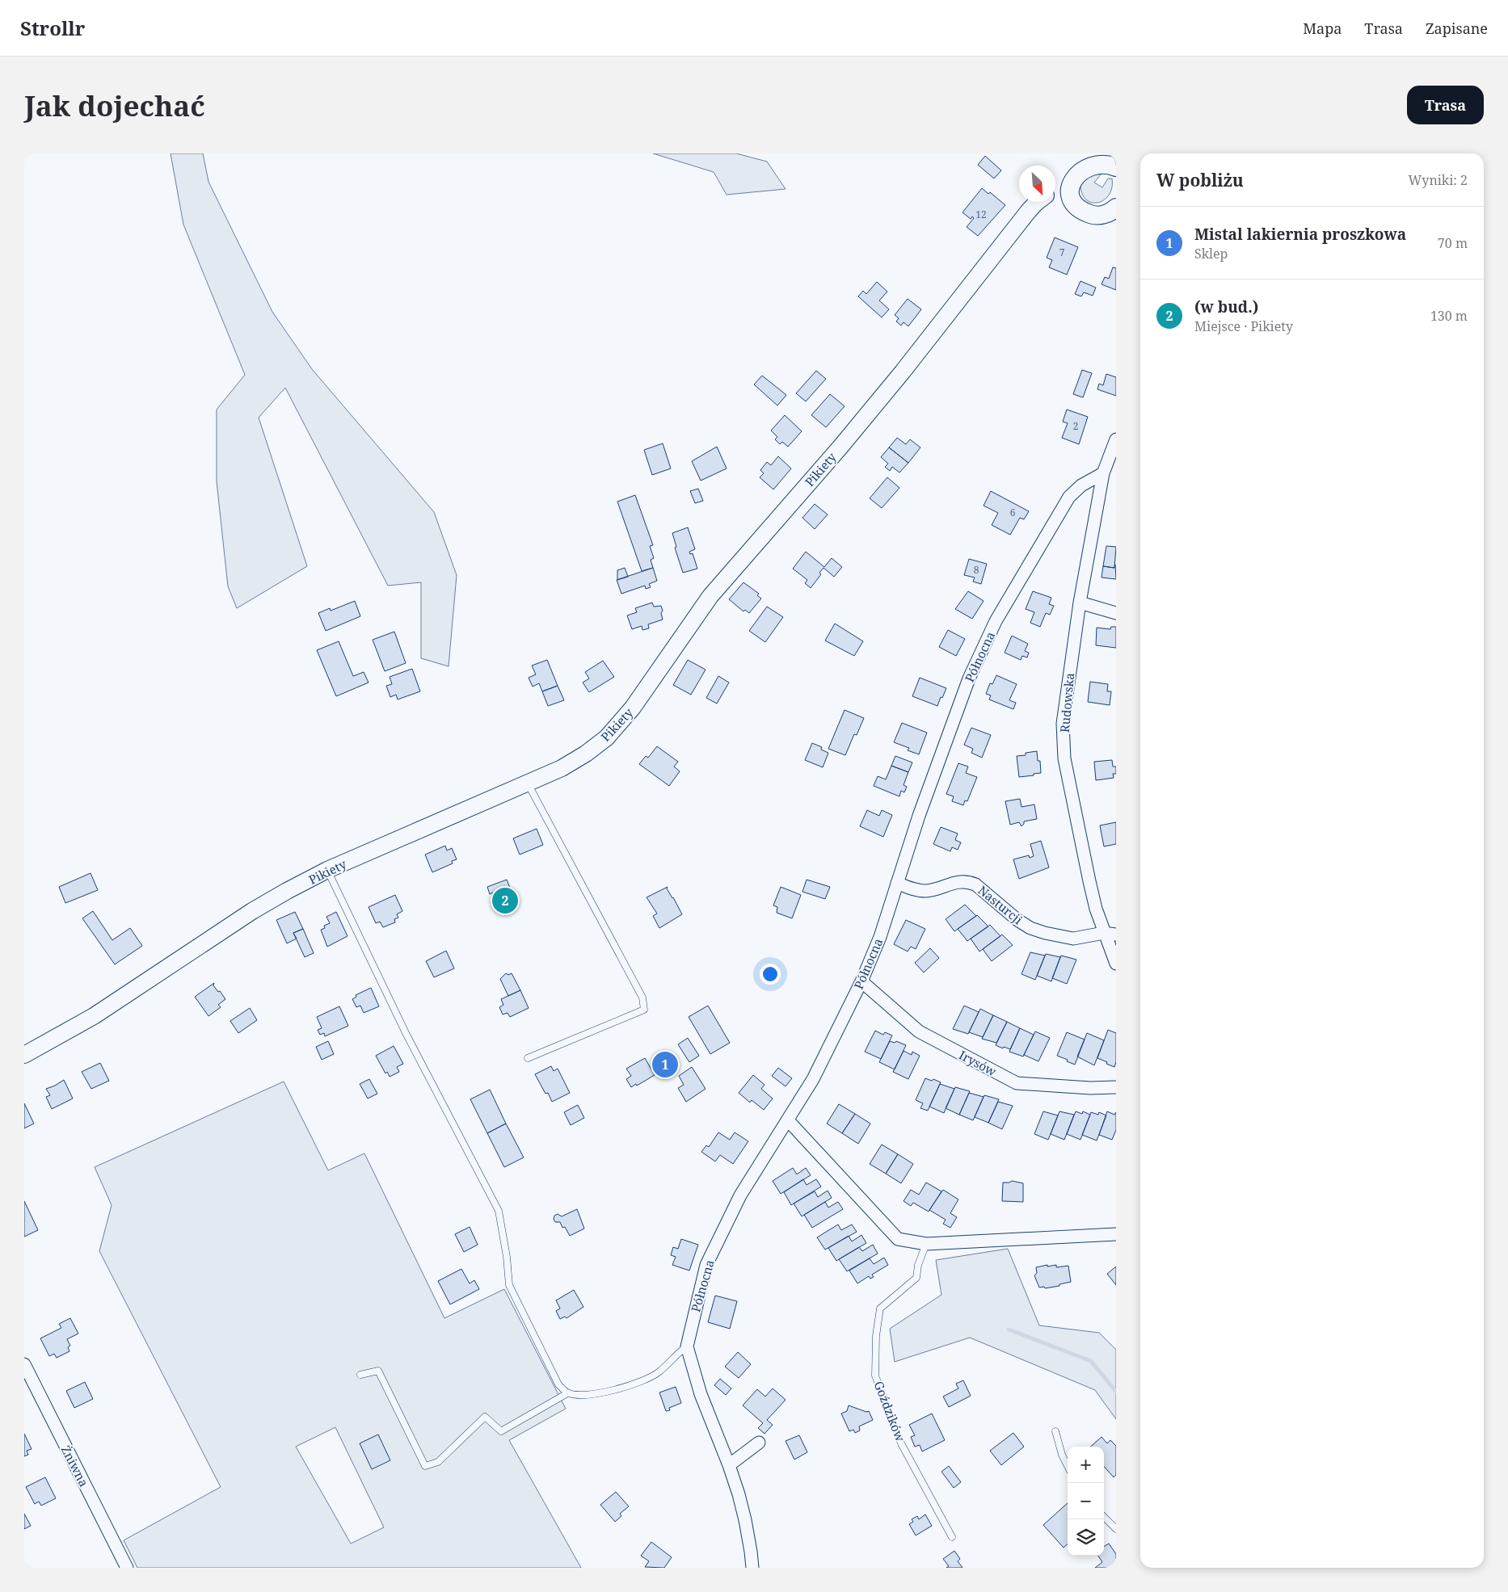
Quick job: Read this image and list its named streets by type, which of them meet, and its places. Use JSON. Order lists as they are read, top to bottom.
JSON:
{
  "streets": {
    "street": [
      "Pikiety",
      "Północna",
      "Rudowska",
      "Nasturcji",
      "Irysów",
      "Żniwna"
    ],
    "lane": ["Goździków"]
  },
  "crossings": [
    ["Północna", "Rudowska"],
    ["Północna", "Nasturcji"],
    ["Północna", "Irysów"],
    ["Rudowska", "Nasturcji"]
  ],
  "house_numbers": [
    "12",
    "7",
    "2",
    "6",
    "8"
  ],
  "north": "bottom right",
  "page": {
    "header": "Strollr",
    "nav": ["Mapa", "Trasa", "Zapisane"],
    "buttons": "Trasa",
    "title": "Jak dojechać",
    "heading": ["W pobliżu", "Wyniki: 2"],
    "list": [
      {
        "mark": "1",
        "name": "Mistal lakiernia proszkowa",
        "note": "Sklep",
        "value": "70 m"
      },
      {
        "mark": "2",
        "name": "(w bud.)",
        "note": "Miejsce · Pikiety",
        "value": "130 m"
      }
    ],
    "pins": ["2", "1"],
    "map_buttons": ["+", "−"]
  }
}
